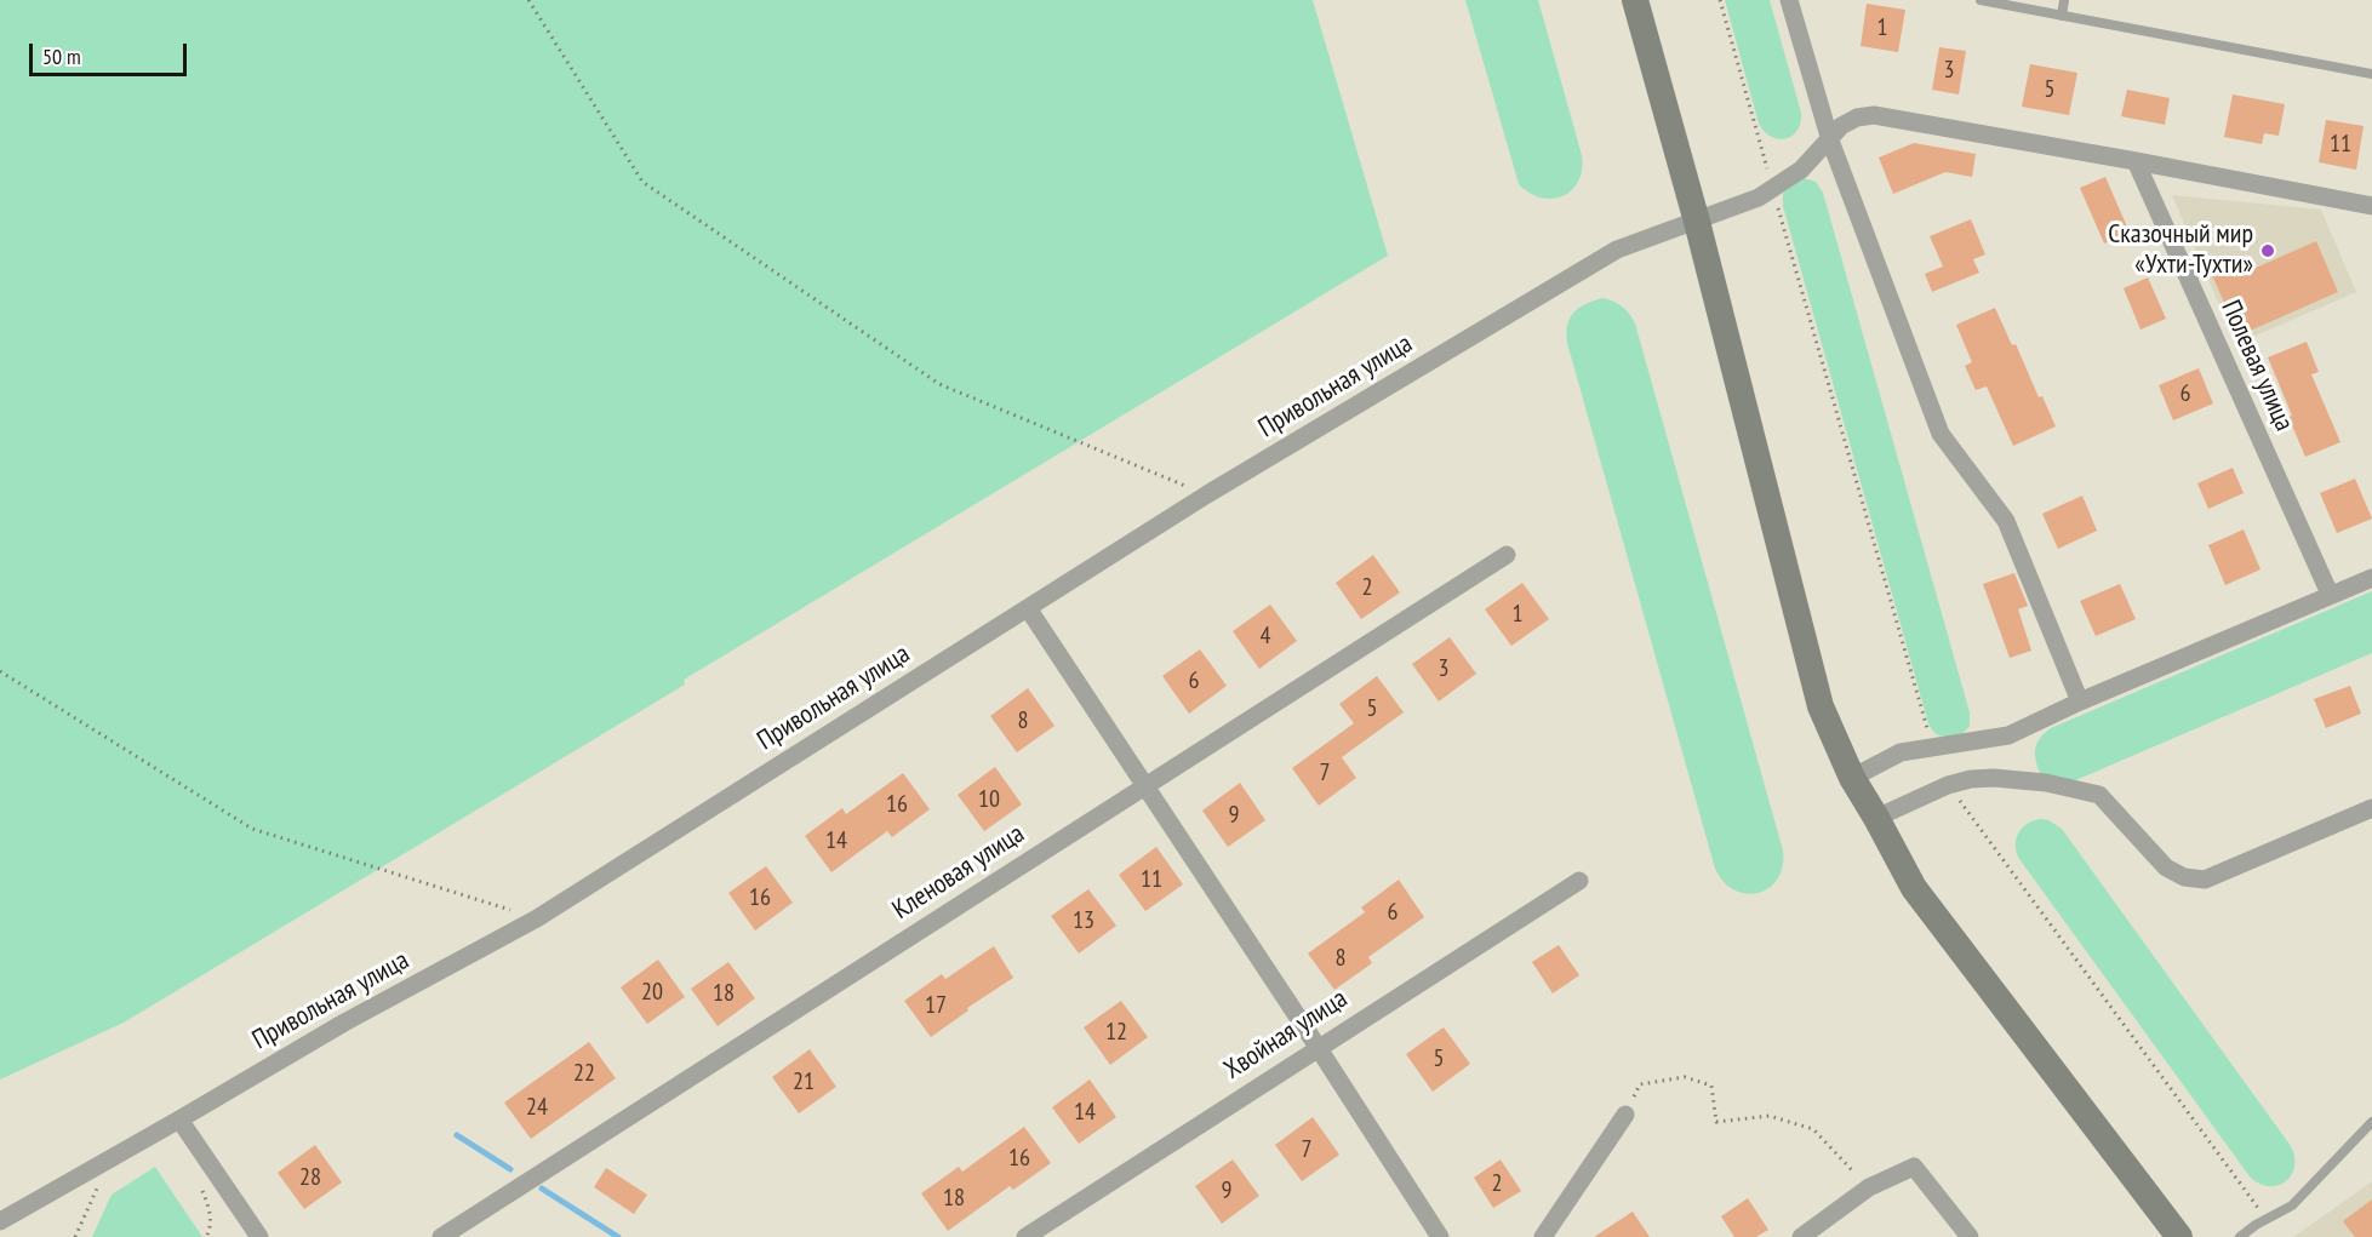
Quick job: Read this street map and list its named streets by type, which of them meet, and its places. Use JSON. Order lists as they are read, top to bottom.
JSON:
{
  "streets": {
    "street": [
      "Полевая улица",
      "Привольная улица",
      "Кленовая улица",
      "Хвойная улица"
    ]
  },
  "places": ["Сказочный мир «Ухти-Тухти»"],
  "house_numbers": [
    "1",
    "3",
    "5",
    "11",
    "6",
    "2",
    "1",
    "4",
    "3",
    "6",
    "5",
    "8",
    "7",
    "10",
    "16",
    "9",
    "14",
    "11",
    "16",
    "6",
    "13",
    "8",
    "20",
    "18",
    "17",
    "12",
    "5",
    "22",
    "21",
    "24",
    "14",
    "7",
    "16",
    "28",
    "2",
    "9",
    "18"
  ],
  "scale_bar": "50 m"
}
